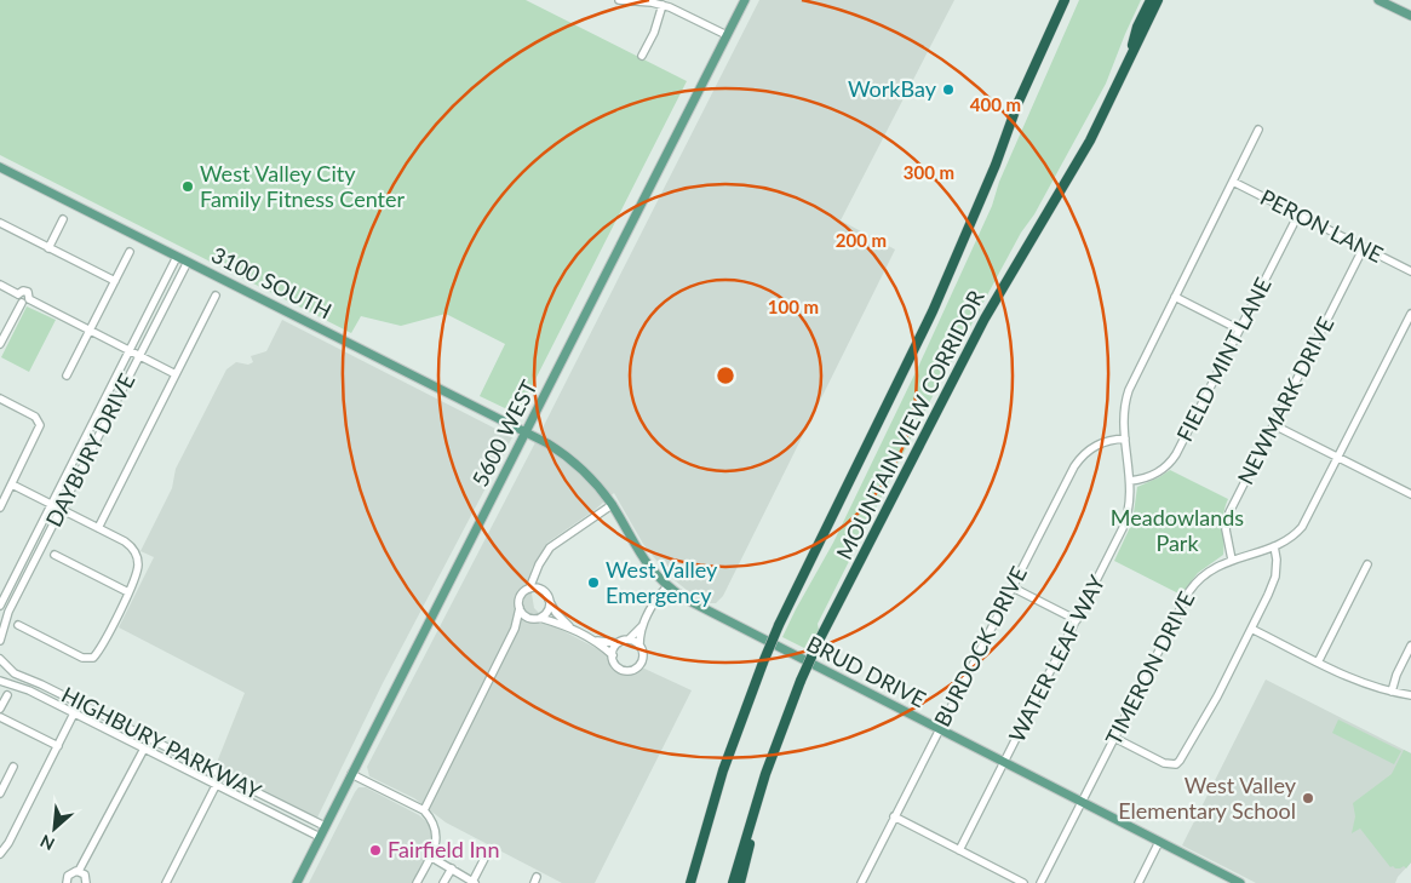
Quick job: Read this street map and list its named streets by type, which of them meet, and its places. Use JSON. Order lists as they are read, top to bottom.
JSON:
{
  "streets": {
    "highway": ["MOUNTAIN VIEW CORRIDOR"],
    "main road": ["3100 SOUTH", "5600 WEST", "BRUD DRIVE"],
    "street": [
      "PERON LANE",
      "FIELD MINT LANE",
      "NEWMARK DRIVE",
      "DAYBURY DRIVE",
      "BURDOCK DRIVE",
      "WATER LEAF WAY",
      "TIMERON DRIVE",
      "HIGHBURY PARKWAY"
    ]
  },
  "crossings": [
    ["PERON LANE", "FIELD MINT LANE"],
    ["PERON LANE", "NEWMARK DRIVE"],
    ["PERON LANE", "WATER LEAF WAY"],
    ["3100 SOUTH", "5600 WEST"],
    ["3100 SOUTH", "DAYBURY DRIVE"],
    ["3100 SOUTH", "BRUD DRIVE"],
    ["FIELD MINT LANE", "WATER LEAF WAY"],
    ["NEWMARK DRIVE", "TIMERON DRIVE"],
    ["5600 WEST", "BRUD DRIVE"],
    ["5600 WEST", "HIGHBURY PARKWAY"],
    ["BURDOCK DRIVE", "WATER LEAF WAY"],
    ["BURDOCK DRIVE", "BRUD DRIVE"],
    ["WATER LEAF WAY", "BRUD DRIVE"],
    ["TIMERON DRIVE", "BRUD DRIVE"]
  ],
  "parks": ["Meadowlands Park"],
  "places": [
    "WorkBay",
    "West Valley City Family Fitness Center",
    "West Valley Emergency",
    "West Valley Elementary School",
    "Fairfield Inn"
  ],
  "north": "bottom left",
  "rings": [
    "400 m",
    "300 m",
    "200 m",
    "100 m"
  ]
}
